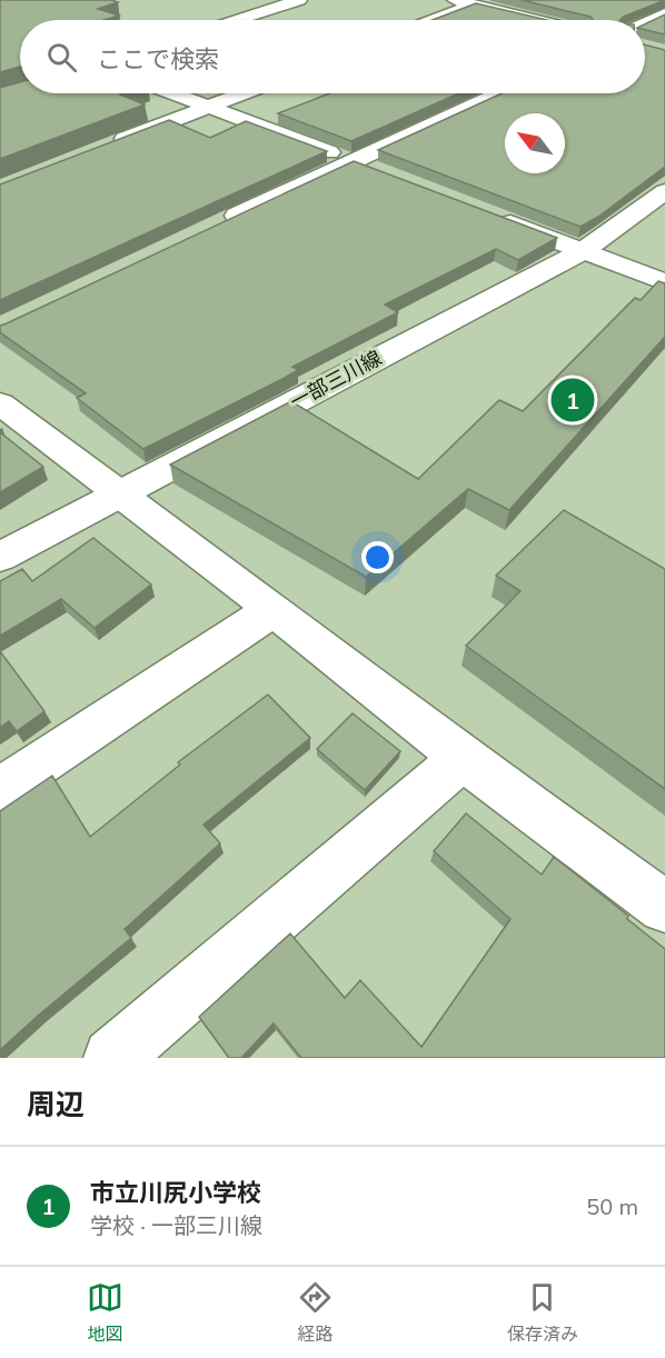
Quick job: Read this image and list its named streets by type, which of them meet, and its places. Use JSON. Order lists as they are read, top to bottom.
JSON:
{
  "streets": {
    "street": ["一部三川線"]
  },
  "north": "top left",
  "page": {
    "search": "ここで検索",
    "pins": "1",
    "heading": "周辺",
    "list": [
      {
        "mark": "1",
        "name": "市立川尻小学校",
        "note": "学校 · 一部三川線",
        "value": "50 m"
      }
    ],
    "nav": ["地図", "経路", "保存済み"]
  }
}
